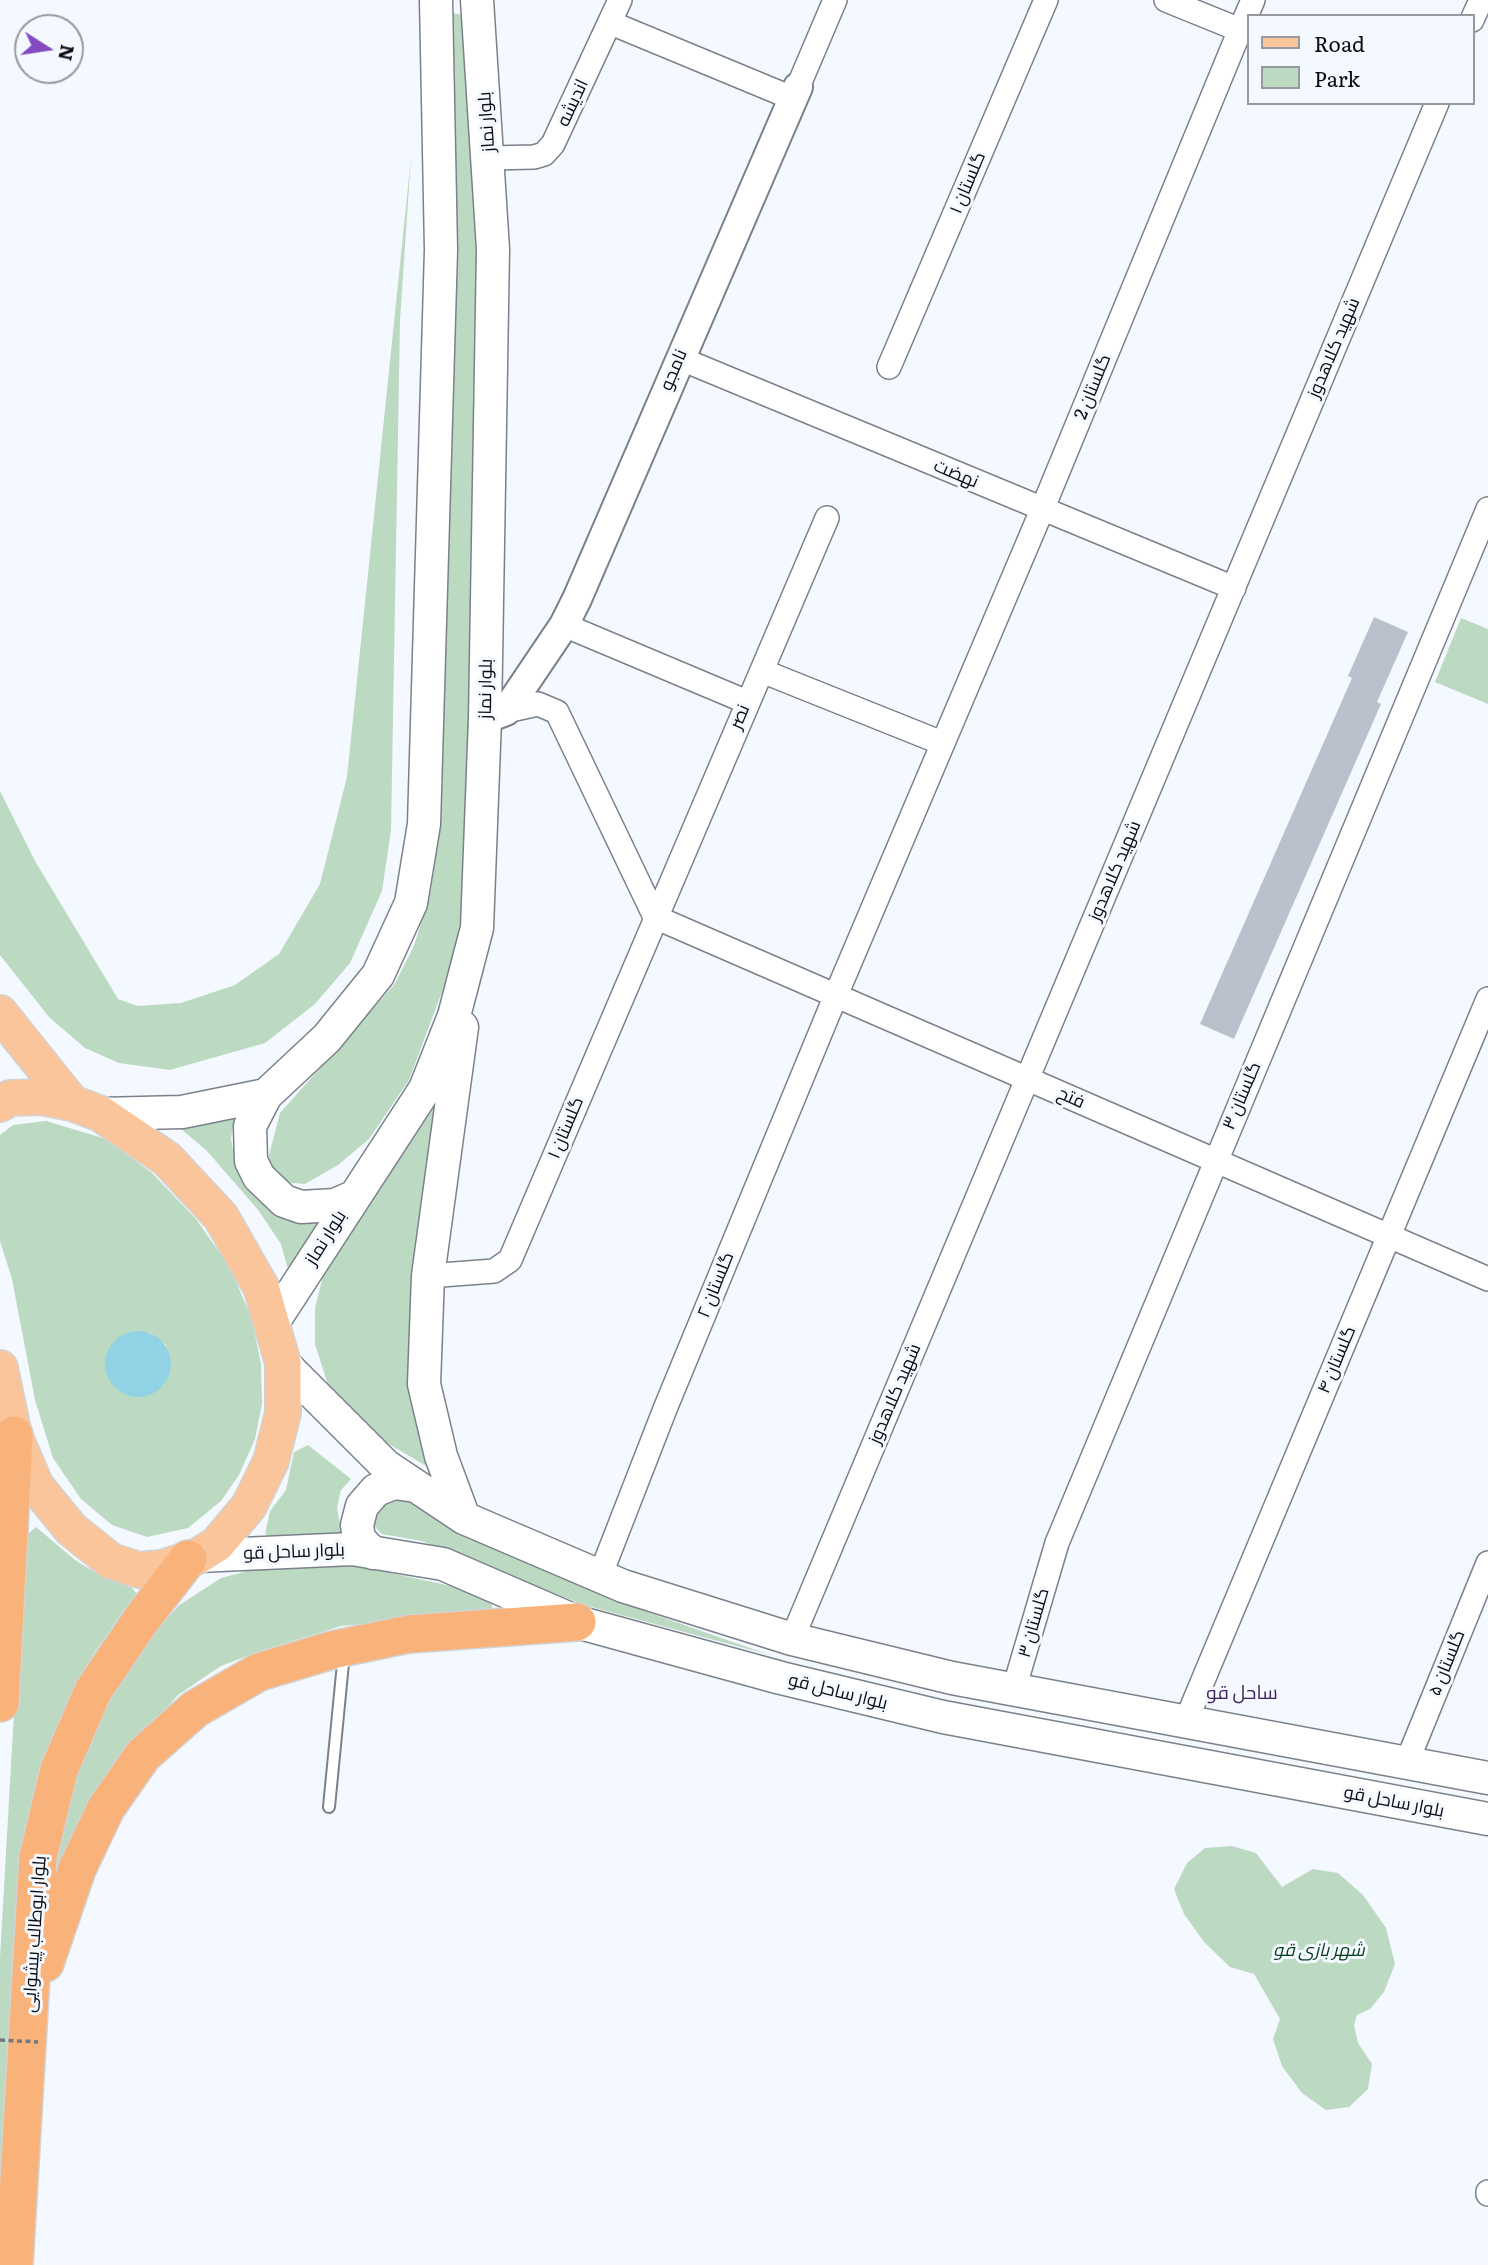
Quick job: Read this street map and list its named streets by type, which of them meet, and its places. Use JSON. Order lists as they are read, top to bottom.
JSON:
{
  "streets": {
    "highway": ["بلوار ابوطالب پیشوایی"],
    "main road": ["بلوار نماز", "بلوار ساحل قو"],
    "street": [
      "اندیشه",
      "گلستان ۱",
      "شهید کلاهدوز",
      "نامجو",
      "گلستان 2",
      "نهضت",
      "نصر",
      "گلستان ۳",
      "فتح",
      "گلستان ۲",
      "گلستان ۴",
      "گلستان ۵"
    ]
  },
  "crossings": [
    ["اندیشه", "بلوار نماز"],
    ["بلوار نماز", "نامجو"],
    ["گلستان ۱", "نصر"],
    ["گلستان ۱", "فتح"],
    ["شهید کلاهدوز", "نهضت"],
    ["شهید کلاهدوز", "فتح"],
    ["نامجو", "نهضت"],
    ["گلستان 2", "نهضت"],
    ["گلستان 2", "گلستان ۲"],
    ["نصر", "فتح"],
    ["گلستان ۳", "فتح"],
    ["فتح", "گلستان ۲"],
    ["فتح", "گلستان ۴"],
    ["بلوار ساحل قو", "بلوار ابوطالب پیشوایی"]
  ],
  "districts": ["ساحل قو"],
  "parks": ["شهر بازی قو"],
  "legend": ["Road", "Park"],
  "north": "right"
}
